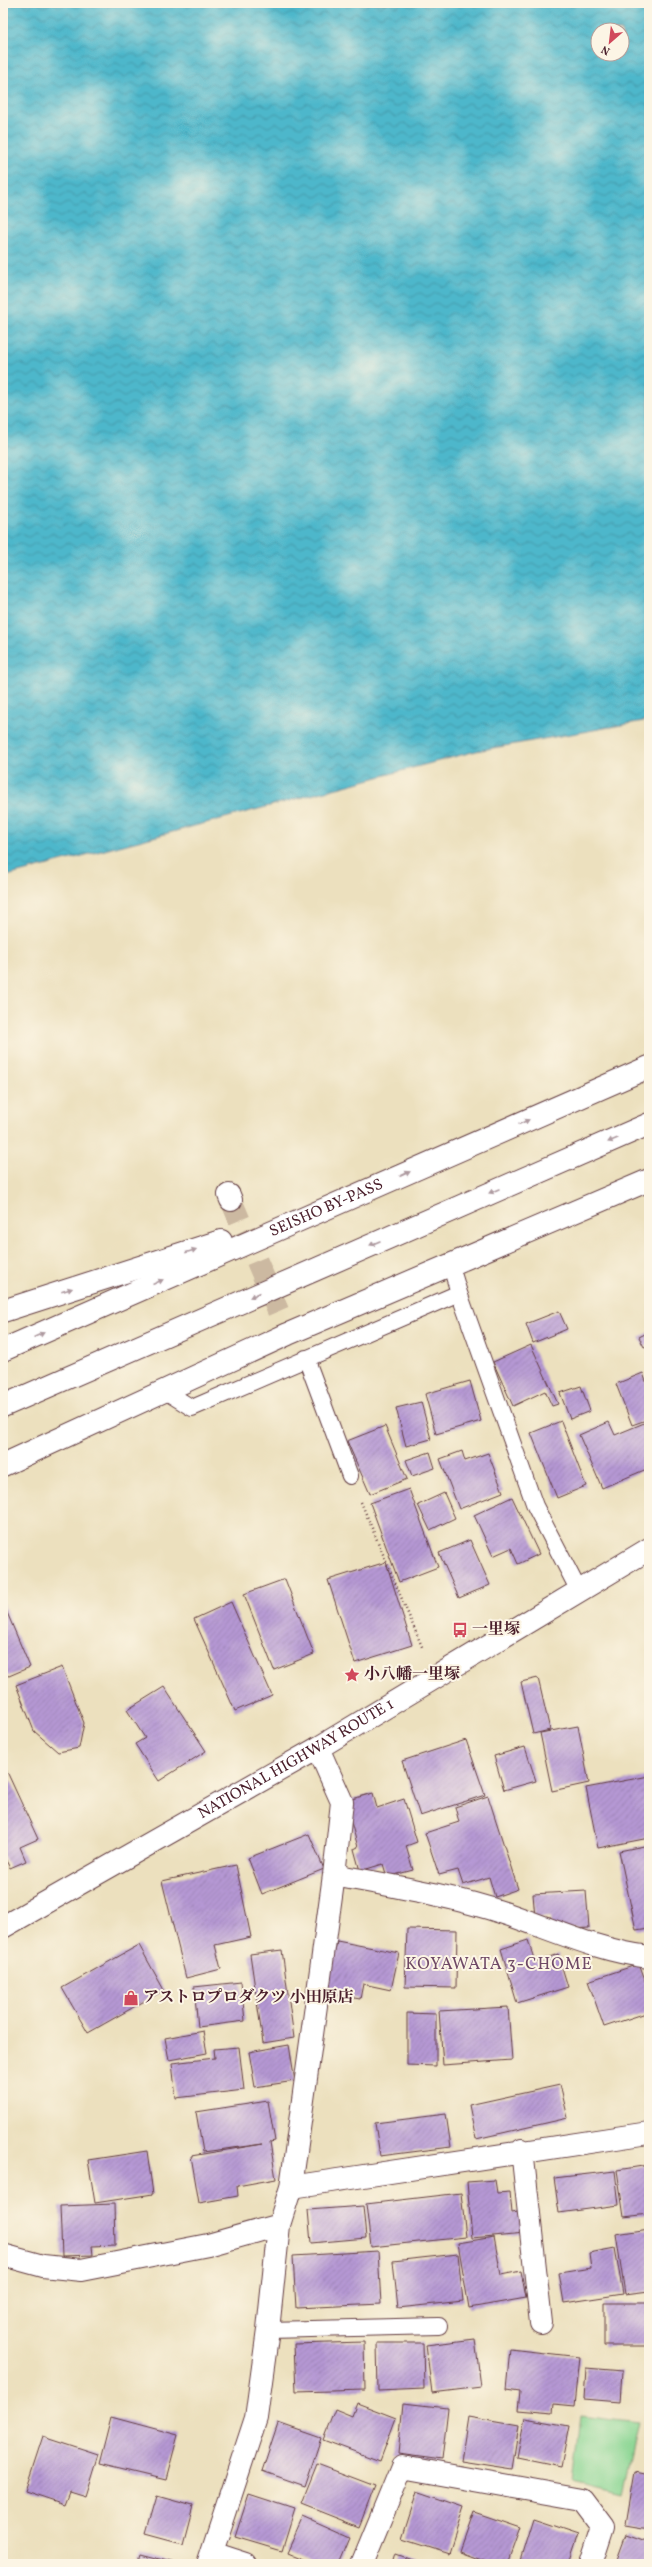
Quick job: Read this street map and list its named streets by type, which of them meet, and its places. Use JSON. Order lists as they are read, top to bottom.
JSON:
{
  "streets": {
    "main road": ["SEISHO BY-PASS", "NATIONAL HIGHWAY ROUTE 1"]
  },
  "districts": ["KOYAWATA 3-CHOME"],
  "places": {
    "bus stop": ["一里塚"],
    "place": ["小八幡一里塚"],
    "shop": ["アストロプロダクツ 小田原店"]
  },
  "north": "bottom left"
}
